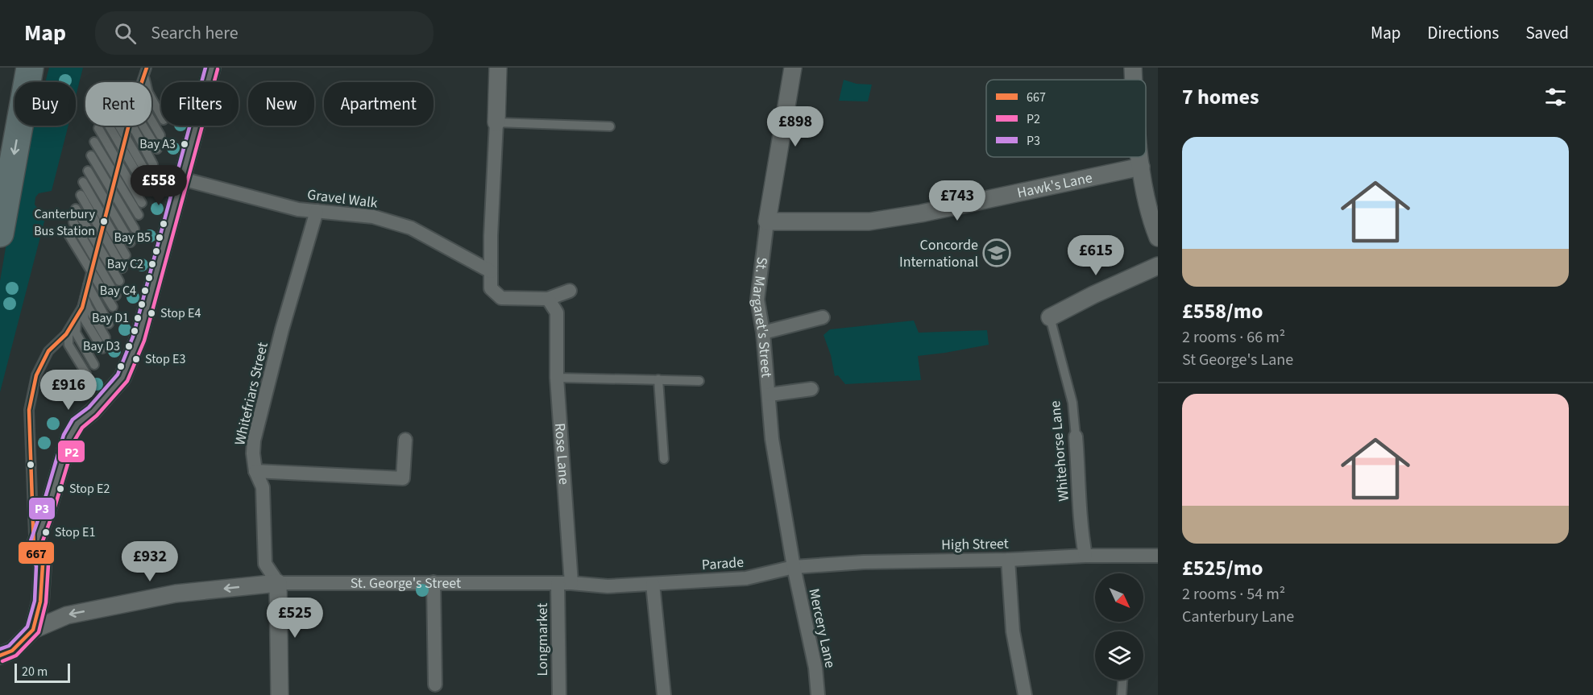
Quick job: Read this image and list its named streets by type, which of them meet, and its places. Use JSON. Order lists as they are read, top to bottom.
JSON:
{
  "streets": {
    "street": [
      "Hawk's Lane",
      "Gravel Walk",
      "St. Margaret's Street",
      "Whitefriars Street",
      "Whitehorse Lane",
      "Rose Lane",
      "High Street",
      "Parade",
      "St. George's Street",
      "Mercery Lane",
      "Longmarket"
    ]
  },
  "crossings": [
    ["Hawk's Lane", "St. Margaret's Street"],
    ["Gravel Walk", "Whitefriars Street"],
    ["St. Margaret's Street", "High Street"],
    ["St. Margaret's Street", "Parade"],
    ["St. Margaret's Street", "Mercery Lane"],
    ["Whitefriars Street", "St. George's Street"],
    ["Whitehorse Lane", "High Street"],
    ["Rose Lane", "St. George's Street"],
    ["Rose Lane", "Longmarket"],
    ["High Street", "Parade"],
    ["High Street", "Mercery Lane"],
    ["Parade", "St. George's Street"],
    ["Parade", "Mercery Lane"],
    ["St. George's Street", "Longmarket"]
  ],
  "one_way": ["St. George's Street"],
  "places": {
    "other": [
      "Bay A3",
      "Canterbury Bus Station",
      "Bay B5",
      "Bay C2",
      "Bay C4",
      "Stop E4",
      "Bay D1",
      "Bay D3",
      "Stop E3",
      "Stop E2",
      "Stop E1"
    ],
    "school or university": ["Concorde International"]
  },
  "lines": ["transit line 667", "transit line P3", "transit line P2"],
  "legend": ["667", "P2", "P3"],
  "scale_bar": "20 m",
  "north": "bottom right",
  "page": {
    "header": "Map",
    "search": "Search here",
    "nav": ["Map", "Directions", "Saved"],
    "heading": "7 homes",
    "chip": [
      "Buy",
      "Rent",
      "Filters",
      "New",
      "Apartment"
    ],
    "price": [
      "£898",
      "£558",
      "£743",
      "£615",
      "£916",
      "£932",
      "£525"
    ],
    "list": [
      {
        "name": "£558/mo",
        "note": "2 rooms · 66 m² · St George's Lane"
      },
      {
        "name": "£525/mo",
        "note": "2 rooms · 54 m² · Canterbury Lane"
      }
    ],
    "scale": "20 m"
  }
}
